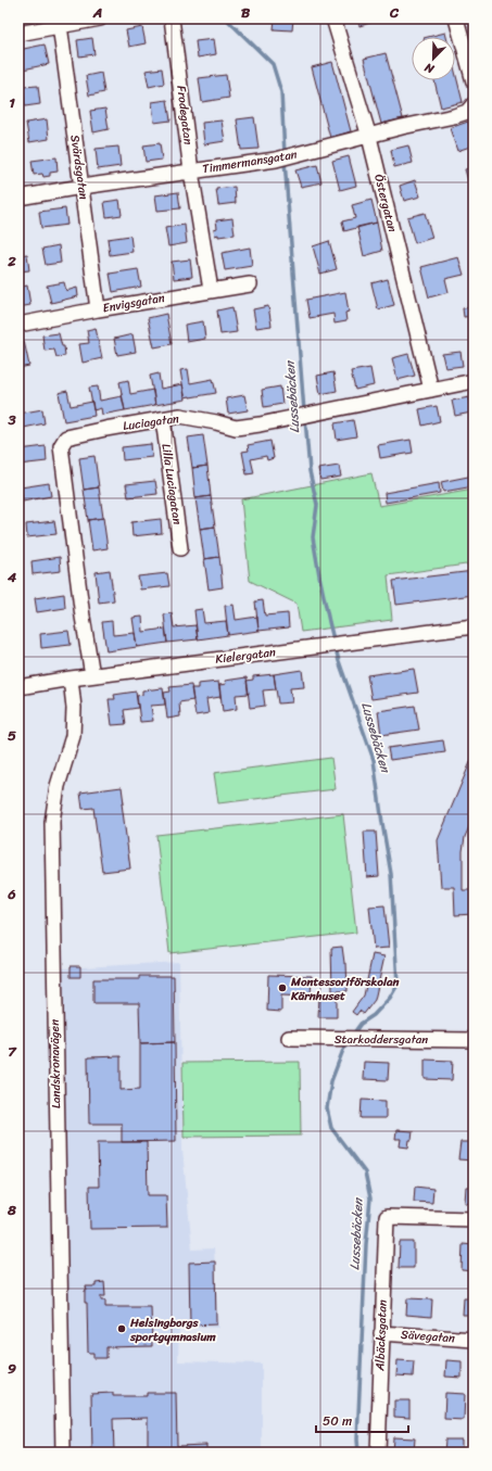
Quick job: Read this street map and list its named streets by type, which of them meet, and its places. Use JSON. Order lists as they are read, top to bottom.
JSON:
{
  "streets": {
    "street": [
      "Frodegatan",
      "Timmermansgatan",
      "Svärdsgatan",
      "Östergatan",
      "Envigsgatan",
      "Luciagatan",
      "Lilla Luciagatan",
      "Kielergatan",
      "Starkoddersgatan",
      "Landskronavägen",
      "Albäcksgatan",
      "Sävegatan"
    ]
  },
  "crossings": [
    ["Frodegatan", "Timmermansgatan"],
    ["Frodegatan", "Envigsgatan"],
    ["Timmermansgatan", "Svärdsgatan"],
    ["Timmermansgatan", "Östergatan"],
    ["Svärdsgatan", "Envigsgatan"],
    ["Östergatan", "Luciagatan"],
    ["Luciagatan", "Lilla Luciagatan"],
    ["Luciagatan", "Kielergatan"],
    ["Kielergatan", "Landskronavägen"],
    ["Albäcksgatan", "Sävegatan"]
  ],
  "water": ["Lussebäcken"],
  "places": ["Montessoriförskolan Kärnhuset", "Helsingborgs sportgymnasium"],
  "scale_bar": "50 m",
  "north": "bottom left",
  "grid": {
    "columns": ["A", "B", "C"],
    "rows": [
      "1",
      "2",
      "3",
      "4",
      "5",
      "6",
      "7",
      "8",
      "9"
    ]
  }
}
